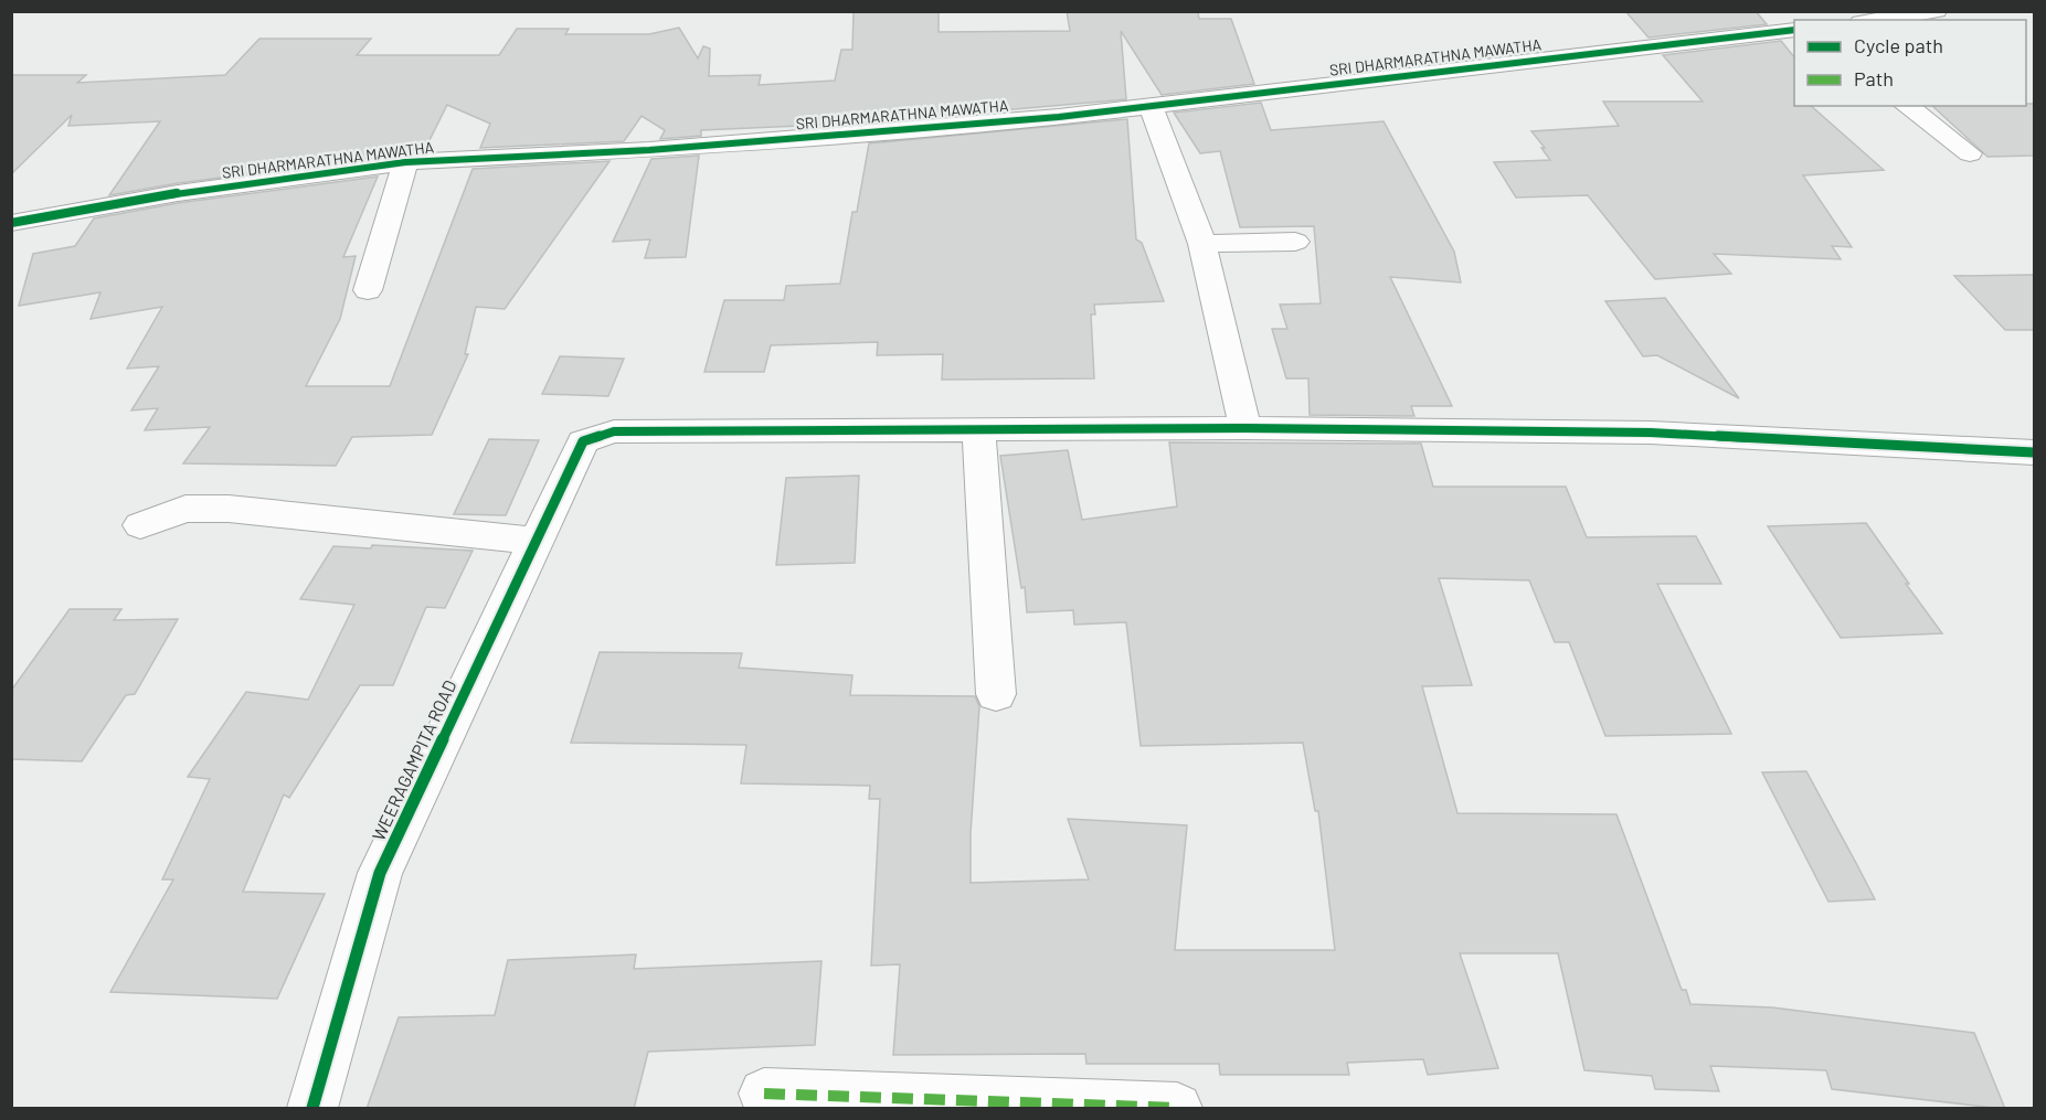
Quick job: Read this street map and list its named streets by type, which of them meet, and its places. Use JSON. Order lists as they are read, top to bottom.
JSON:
{
  "streets": {
    "street": ["SRI DHARMARATHNA MAWATHA", "WEERAGAMPITA ROAD"]
  },
  "legend": ["Cycle path", "Path"]
}
